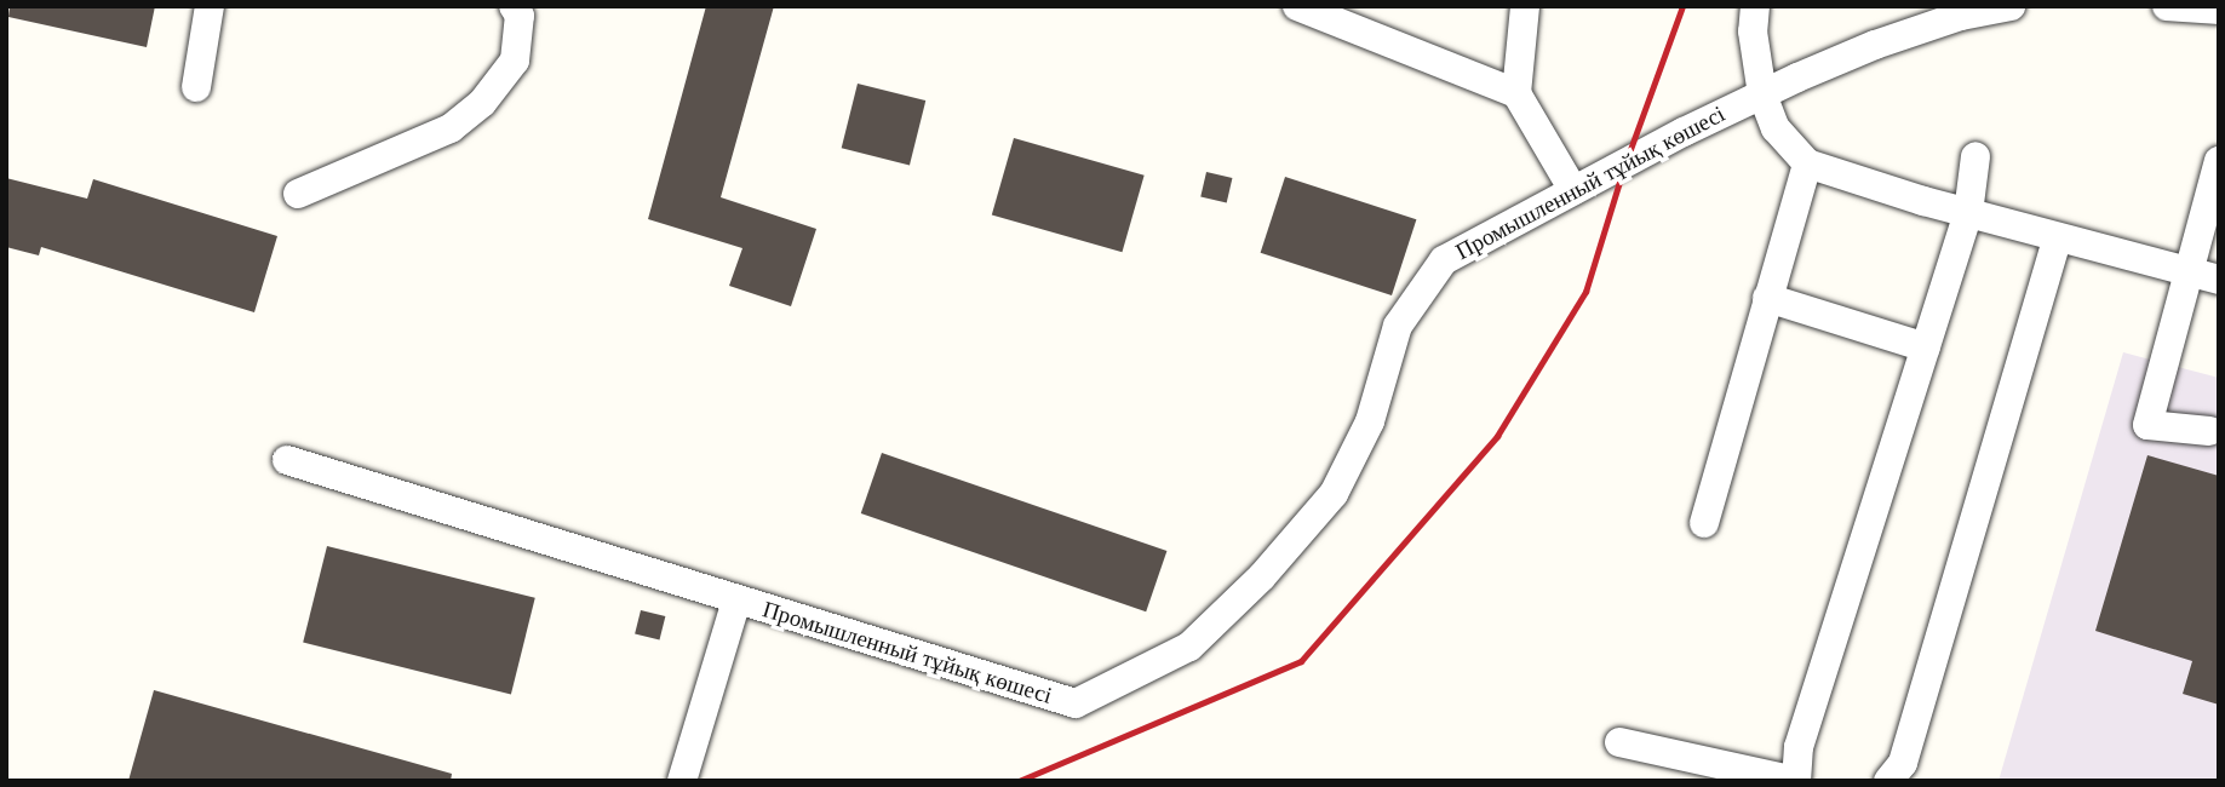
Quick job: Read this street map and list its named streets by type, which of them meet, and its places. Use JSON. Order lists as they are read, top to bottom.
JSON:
{
  "streets": {
    "lane": ["Промышленный тұйық көшесі"]
  }
}
